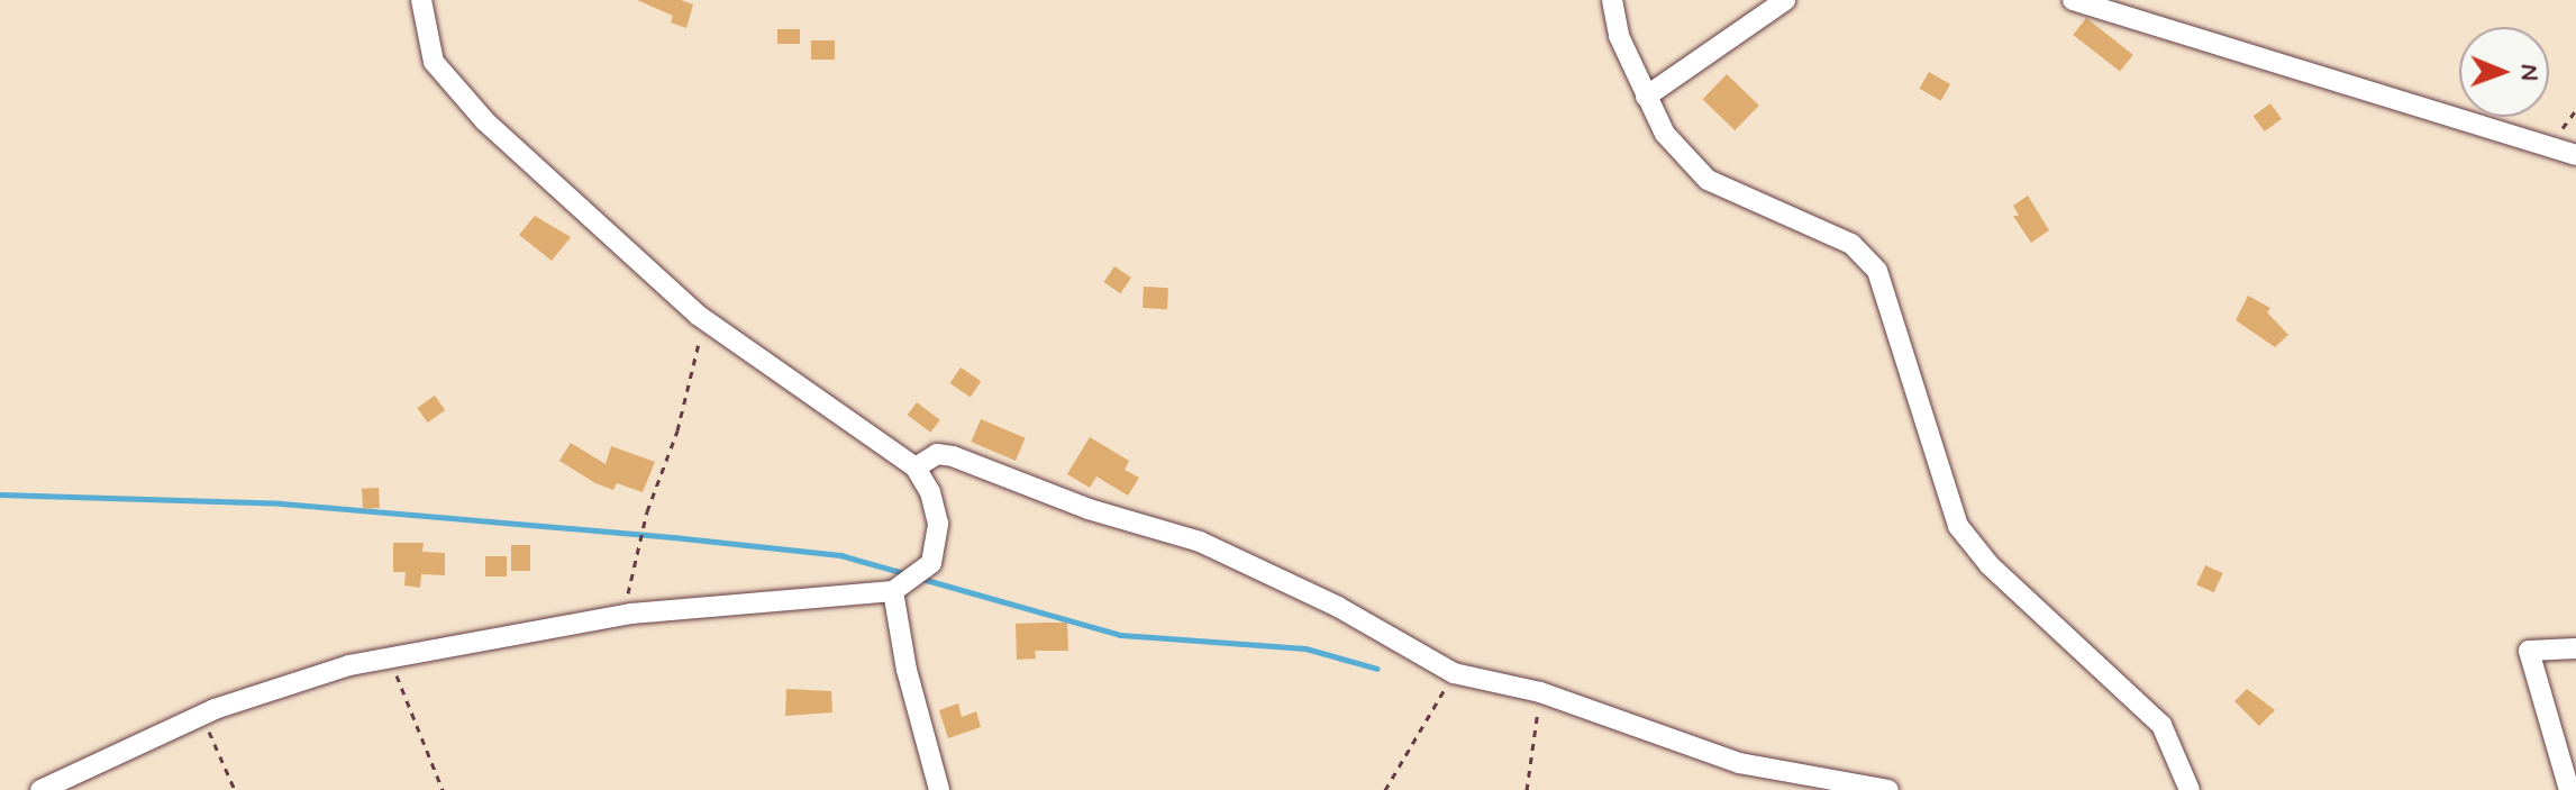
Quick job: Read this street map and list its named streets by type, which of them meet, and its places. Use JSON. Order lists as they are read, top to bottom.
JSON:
{
  "north": "right"
}
